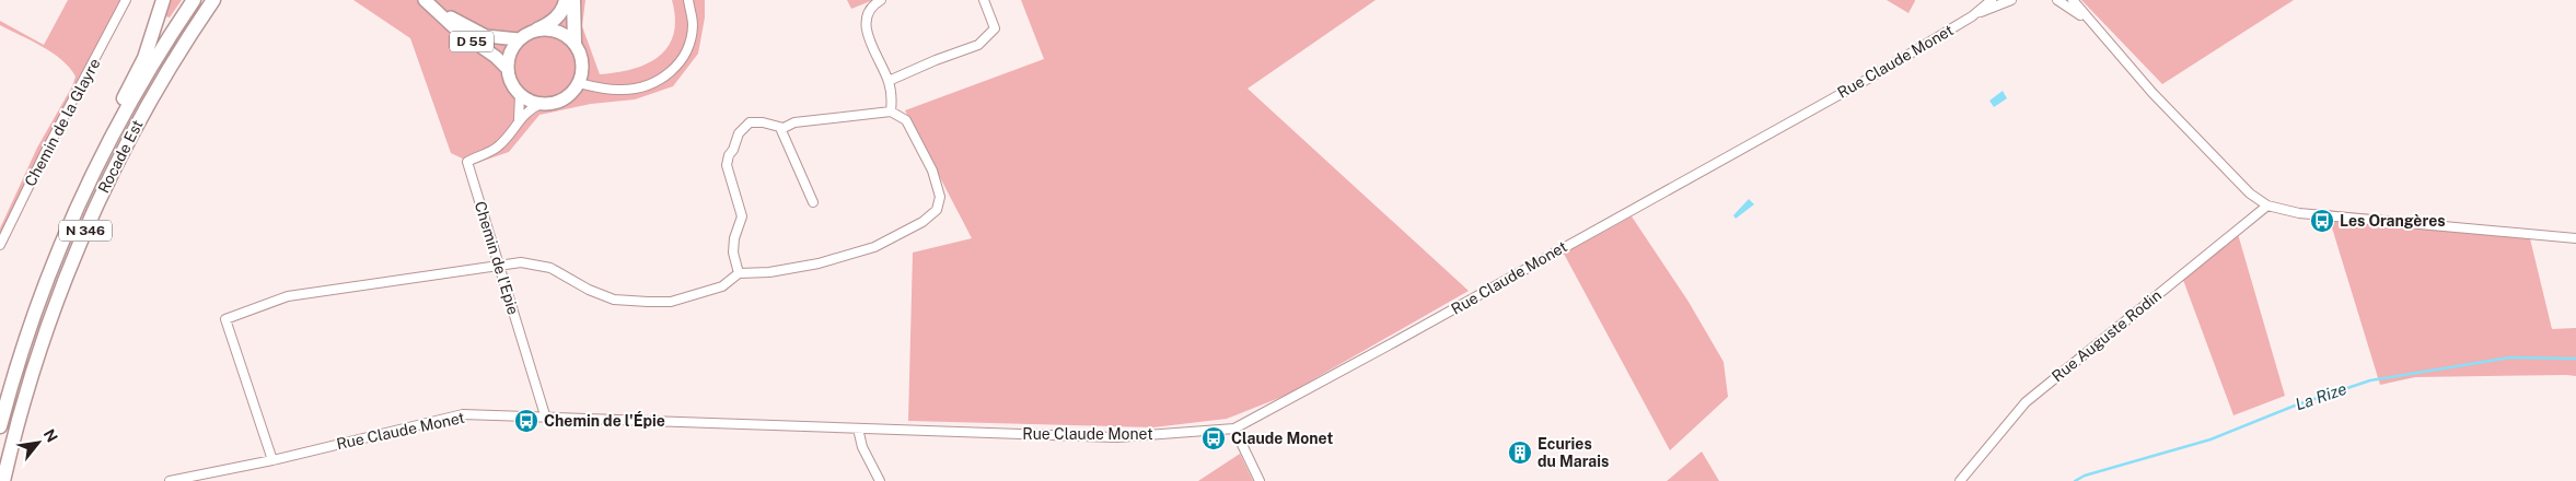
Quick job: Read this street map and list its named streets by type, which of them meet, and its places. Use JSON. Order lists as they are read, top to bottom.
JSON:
{
  "streets": {
    "highway": ["Rocade Est", "N 346"],
    "main road": ["D 55"],
    "street": [
      "Rue Claude Monet",
      "Chemin de la Glayre",
      "Chemin de l'Epie",
      "Rue Auguste Rodin"
    ]
  },
  "crossings": [
    ["D 55", "Chemin de l'Epie"],
    ["Rue Claude Monet", "Chemin de l'Epie"]
  ],
  "water": ["La Rize"],
  "places": {
    "bus stop": ["Les Orangères", "Chemin de l'Épie", "Claude Monet"],
    "building": ["Ecuries du Marais"]
  },
  "north": "top right"
}
